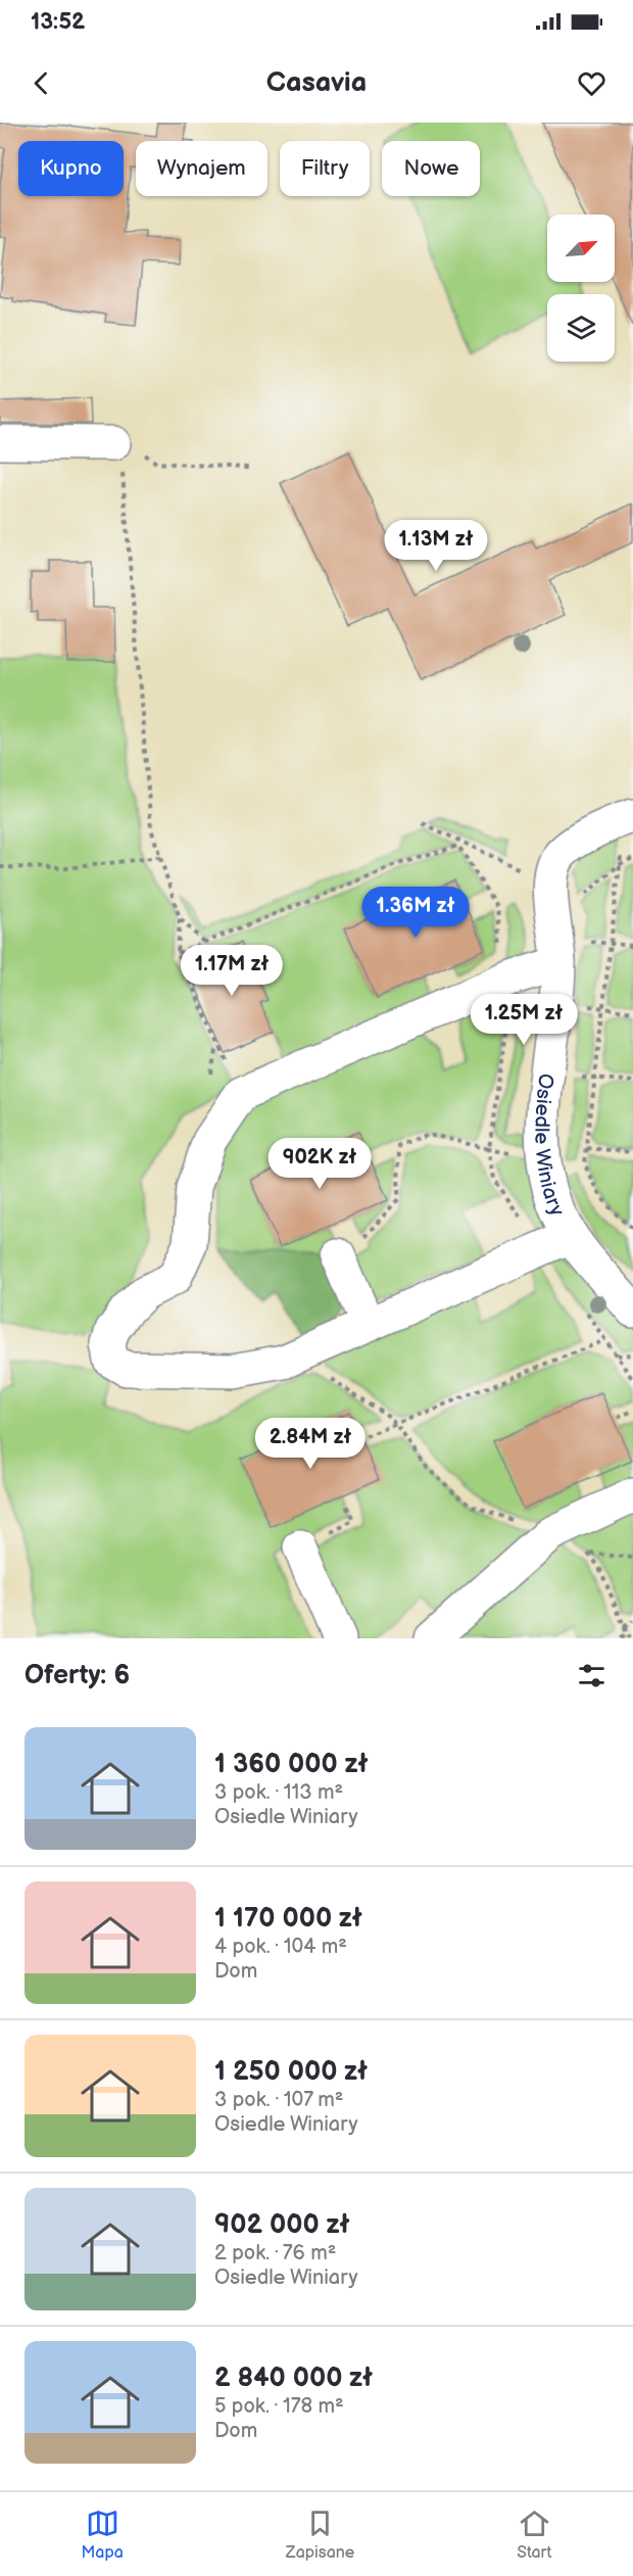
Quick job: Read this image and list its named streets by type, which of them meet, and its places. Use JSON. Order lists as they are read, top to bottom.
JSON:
{
  "streets": {
    "street": ["Osiedle Winiary"]
  },
  "north": "top right",
  "page": {
    "status": "13:52",
    "header": "Casavia",
    "chip": [
      "Kupno",
      "Wynajem",
      "Filtry",
      "Nowe"
    ],
    "price": [
      "1.13M zł",
      "1.36M zł",
      "1.17M zł",
      "1.25M zł",
      "902K zł",
      "2.84M zł"
    ],
    "heading": "Oferty: 6",
    "list": [
      {
        "name": "1 360 000 zł",
        "note": "3 pok. · 113 m² · Osiedle Winiary"
      },
      {
        "name": "1 170 000 zł",
        "note": "4 pok. · 104 m² · Dom"
      },
      {
        "name": "1 250 000 zł",
        "note": "3 pok. · 107 m² · Osiedle Winiary"
      },
      {
        "name": "902 000 zł",
        "note": "2 pok. · 76 m² · Osiedle Winiary"
      },
      {
        "name": "2 840 000 zł",
        "note": "5 pok. · 178 m² · Dom"
      }
    ],
    "tabs": ["Mapa", "Zapisane", "Start"]
  }
}
